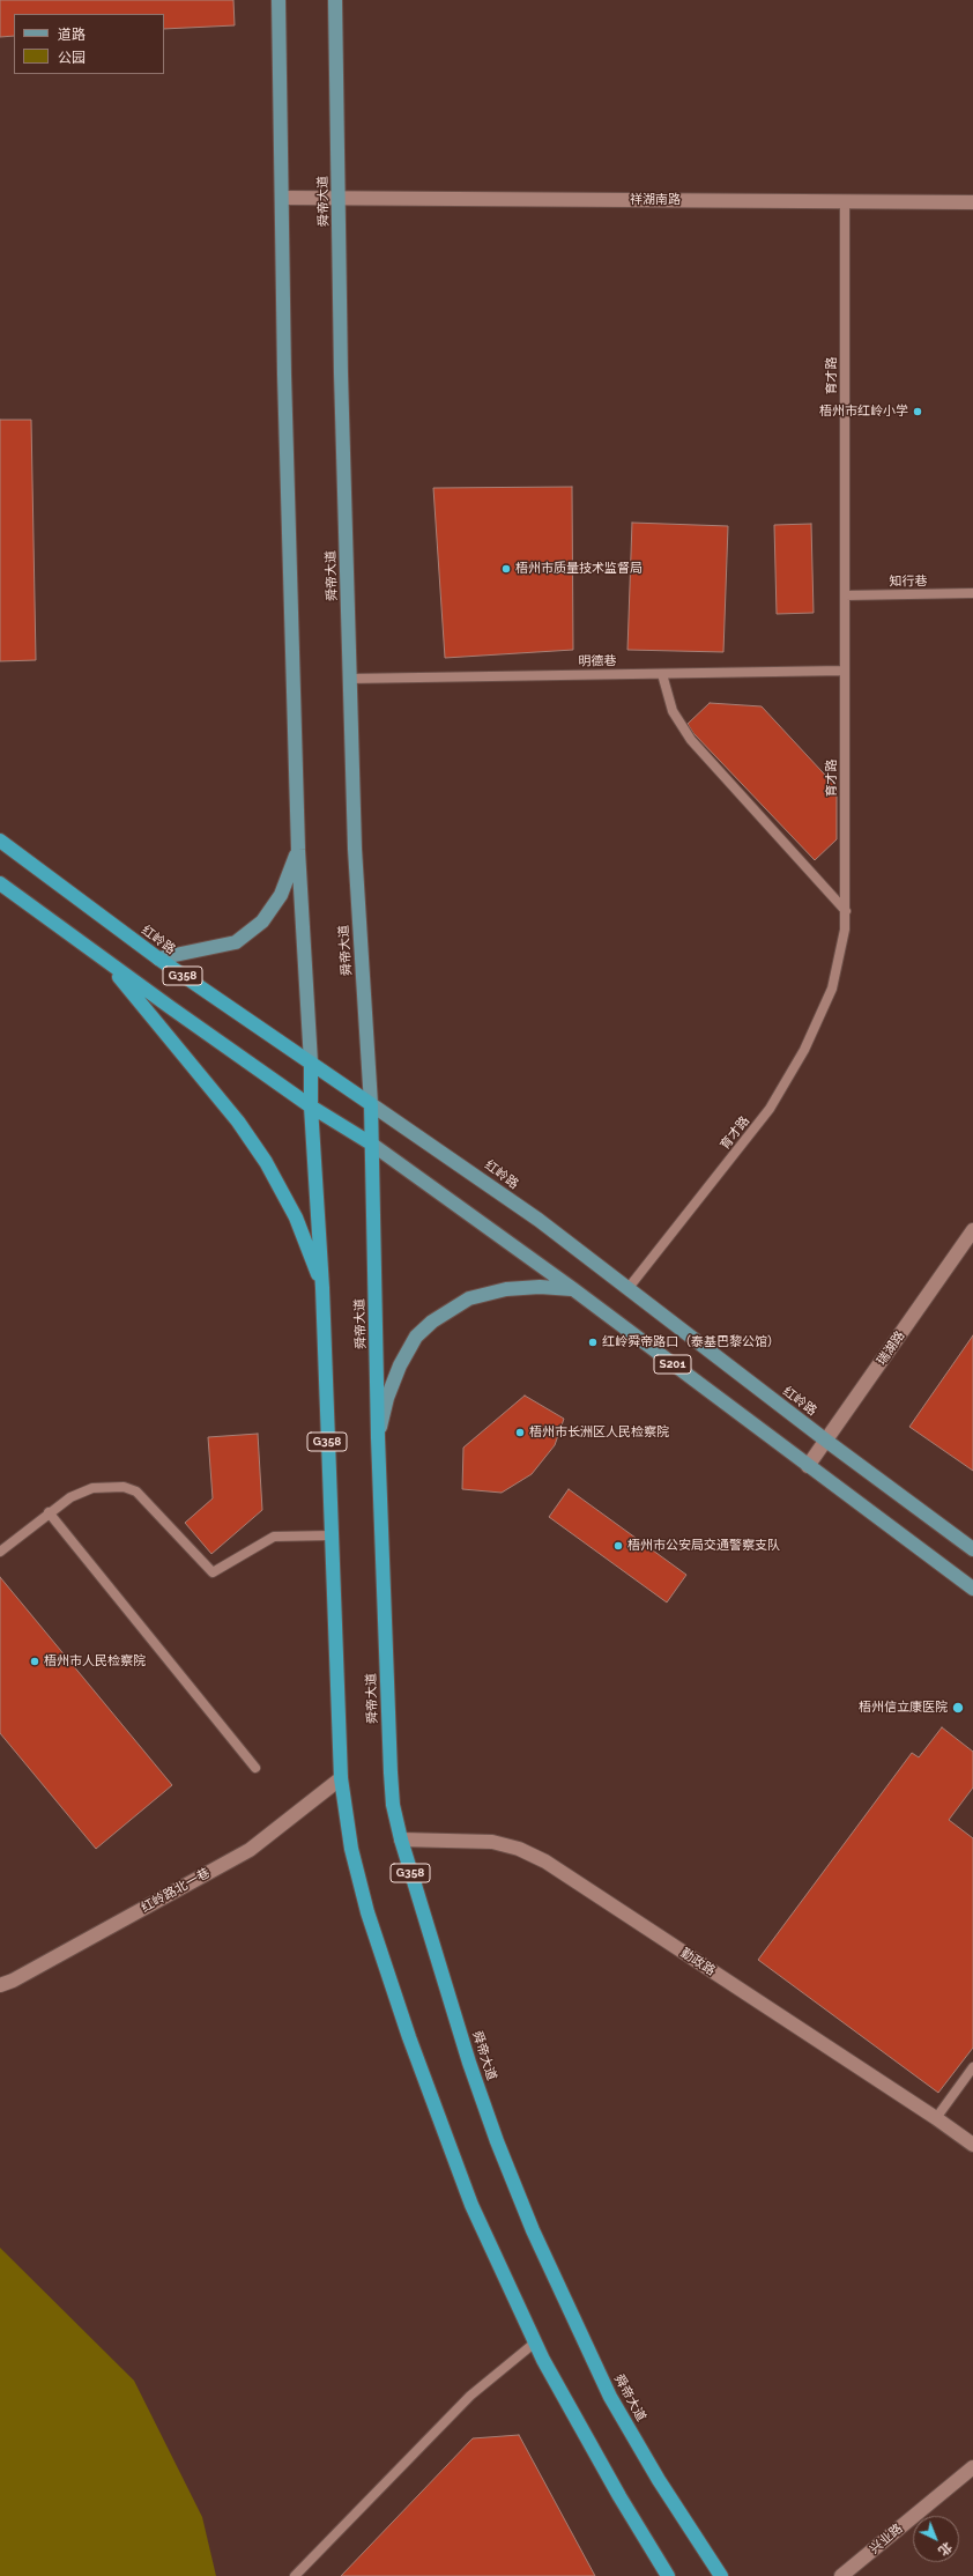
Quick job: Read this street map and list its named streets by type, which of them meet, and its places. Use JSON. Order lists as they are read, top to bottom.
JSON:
{
  "streets": {
    "highway": ["舜帝大道", "红岭路", "G358"],
    "main road": ["S201"],
    "street": [
      "祥湖南路",
      "瑞湖路",
      "红岭路北一巷",
      "勤政路",
      "兴业路"
    ],
    "lane": ["育才路", "知行巷", "明德巷"]
  },
  "crossings": [
    ["祥湖南路", "舜帝大道"],
    ["祥湖南路", "育才路"],
    ["舜帝大道", "明德巷"],
    ["舜帝大道", "红岭路"],
    ["舜帝大道", "G358"],
    ["舜帝大道", "S201"],
    ["舜帝大道", "勤政路"],
    ["育才路", "知行巷"],
    ["育才路", "明德巷"],
    ["育才路", "红岭路"],
    ["红岭路", "G358"],
    ["红岭路", "瑞湖路"],
    ["G358", "S201"],
    ["G358", "红岭路北一巷"],
    ["瑞湖路", "S201"]
  ],
  "places": [
    "梧州市红岭小学",
    "梧州市质量技术监督局",
    "红岭舜帝路口（泰基巴黎公馆）",
    "梧州市长洲区人民检察院",
    "梧州市公安局交通警察支队",
    "梧州市人民检察院",
    "梧州信立康医院"
  ],
  "legend": ["道路", "公园"],
  "north": "bottom right"
}
